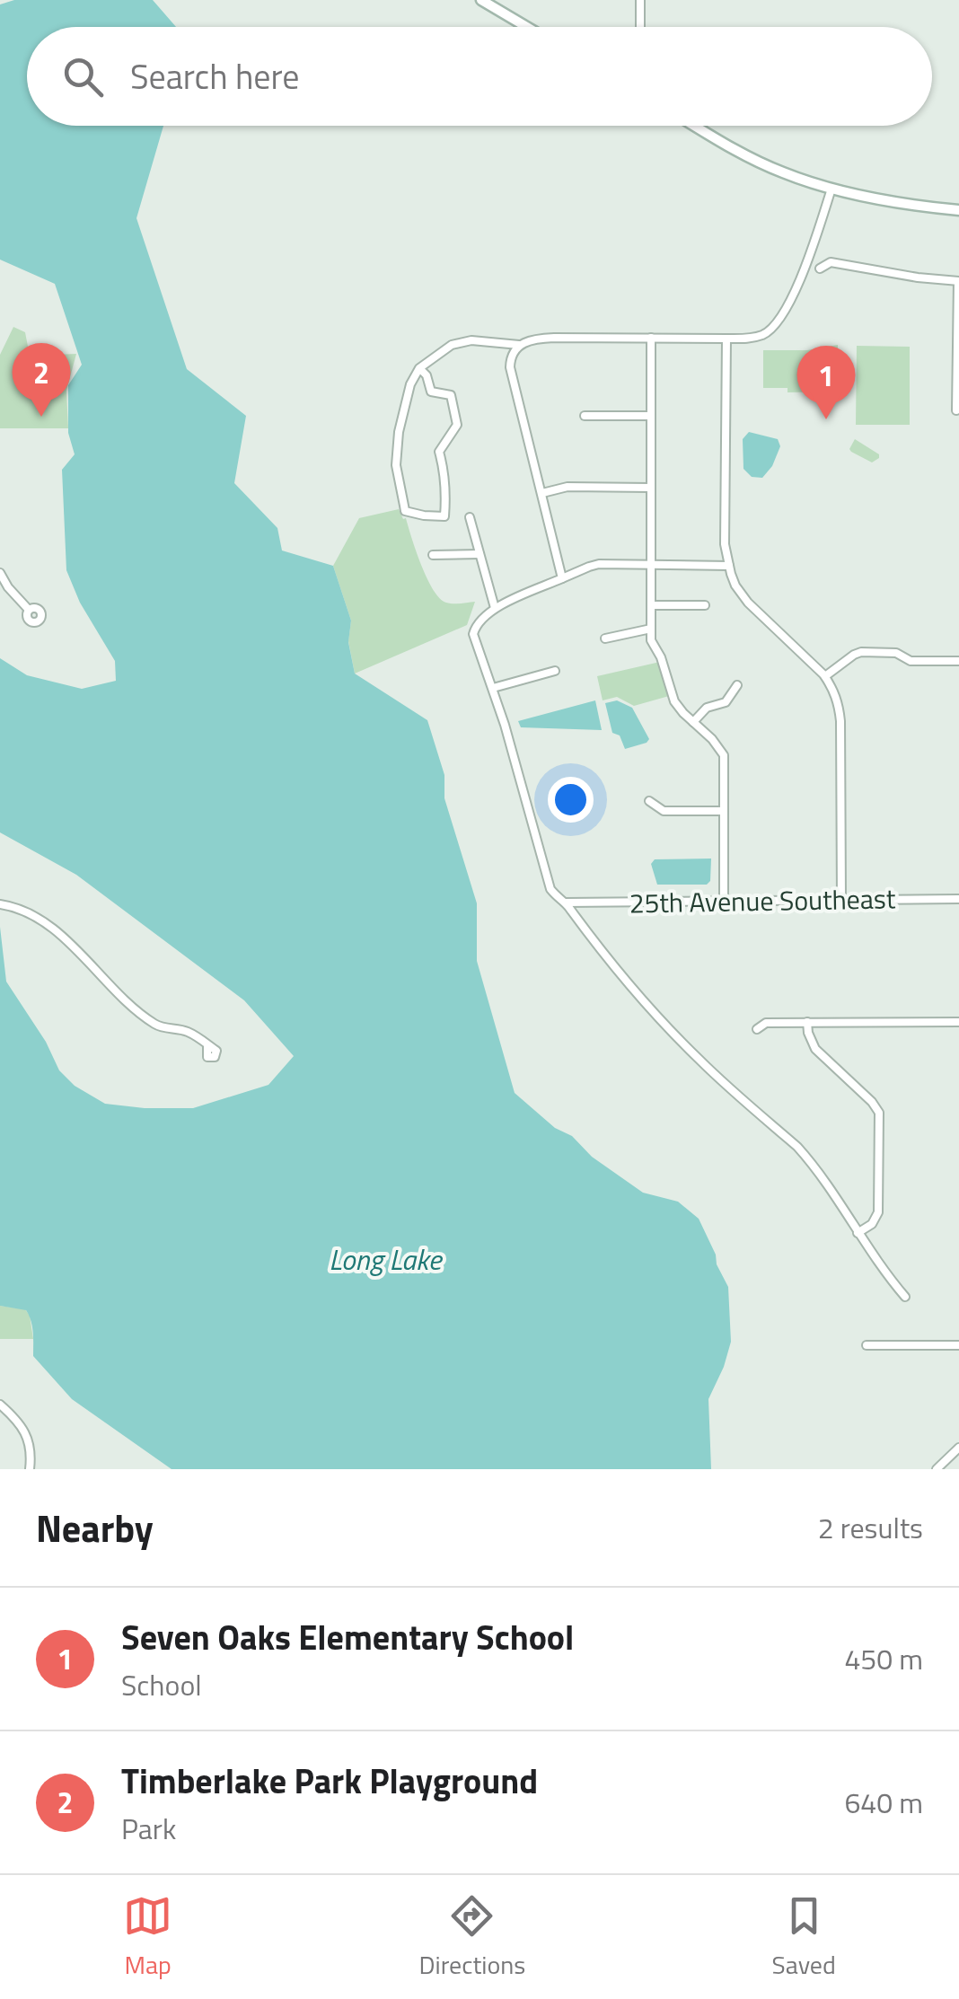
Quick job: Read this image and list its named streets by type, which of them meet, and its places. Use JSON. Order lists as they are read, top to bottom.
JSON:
{
  "streets": {
    "street": ["25th Avenue Southeast"]
  },
  "water": ["Long Lake"],
  "page": {
    "search": "Search here",
    "pins": ["2", "1"],
    "heading": ["Nearby", "2 results"],
    "list": [
      {
        "mark": "1",
        "name": "Seven Oaks Elementary School",
        "note": "School",
        "value": "450 m"
      },
      {
        "mark": "2",
        "name": "Timberlake Park Playground",
        "note": "Park",
        "value": "640 m"
      }
    ],
    "nav": ["Map", "Directions", "Saved"]
  }
}
